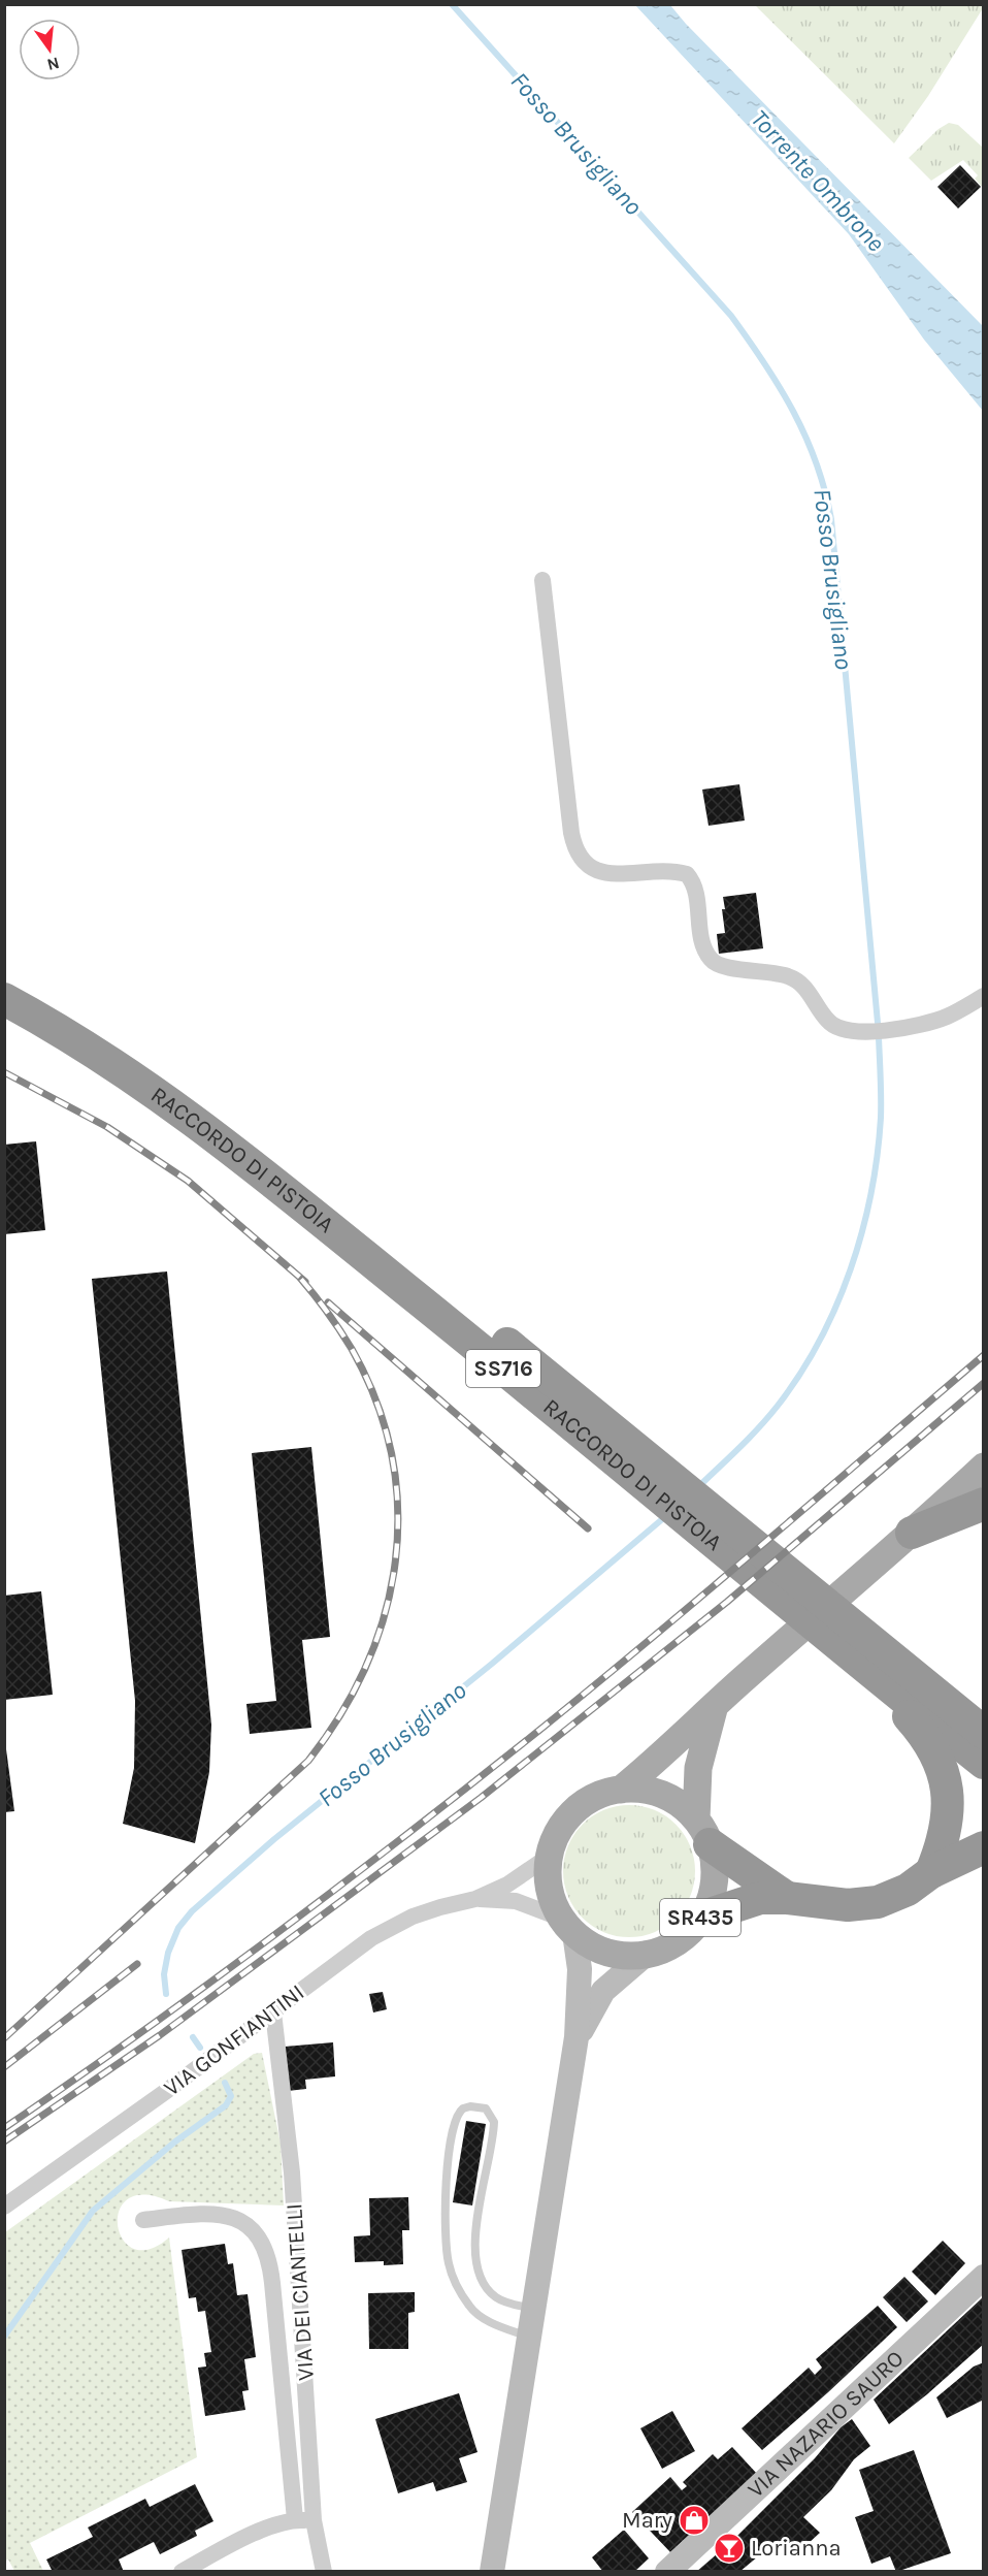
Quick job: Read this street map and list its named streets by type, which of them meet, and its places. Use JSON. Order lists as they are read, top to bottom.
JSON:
{
  "streets": {
    "highway": ["RACCORDO DI PISTOIA", "SS716"],
    "main road": ["SR435", "VIA NAZARIO SAURO"],
    "street": ["VIA GONFIANTINI", "VIA DEI CIANTELLI"]
  },
  "crossings": [
    ["SR435", "VIA GONFIANTINI"],
    ["VIA GONFIANTINI", "VIA DEI CIANTELLI"]
  ],
  "water": ["Fosso Brusigliano", "Torrente Ombrone"],
  "places": {
    "shop": ["Mary"],
    "bar": ["Lorianna"]
  },
  "north": "bottom"
}
